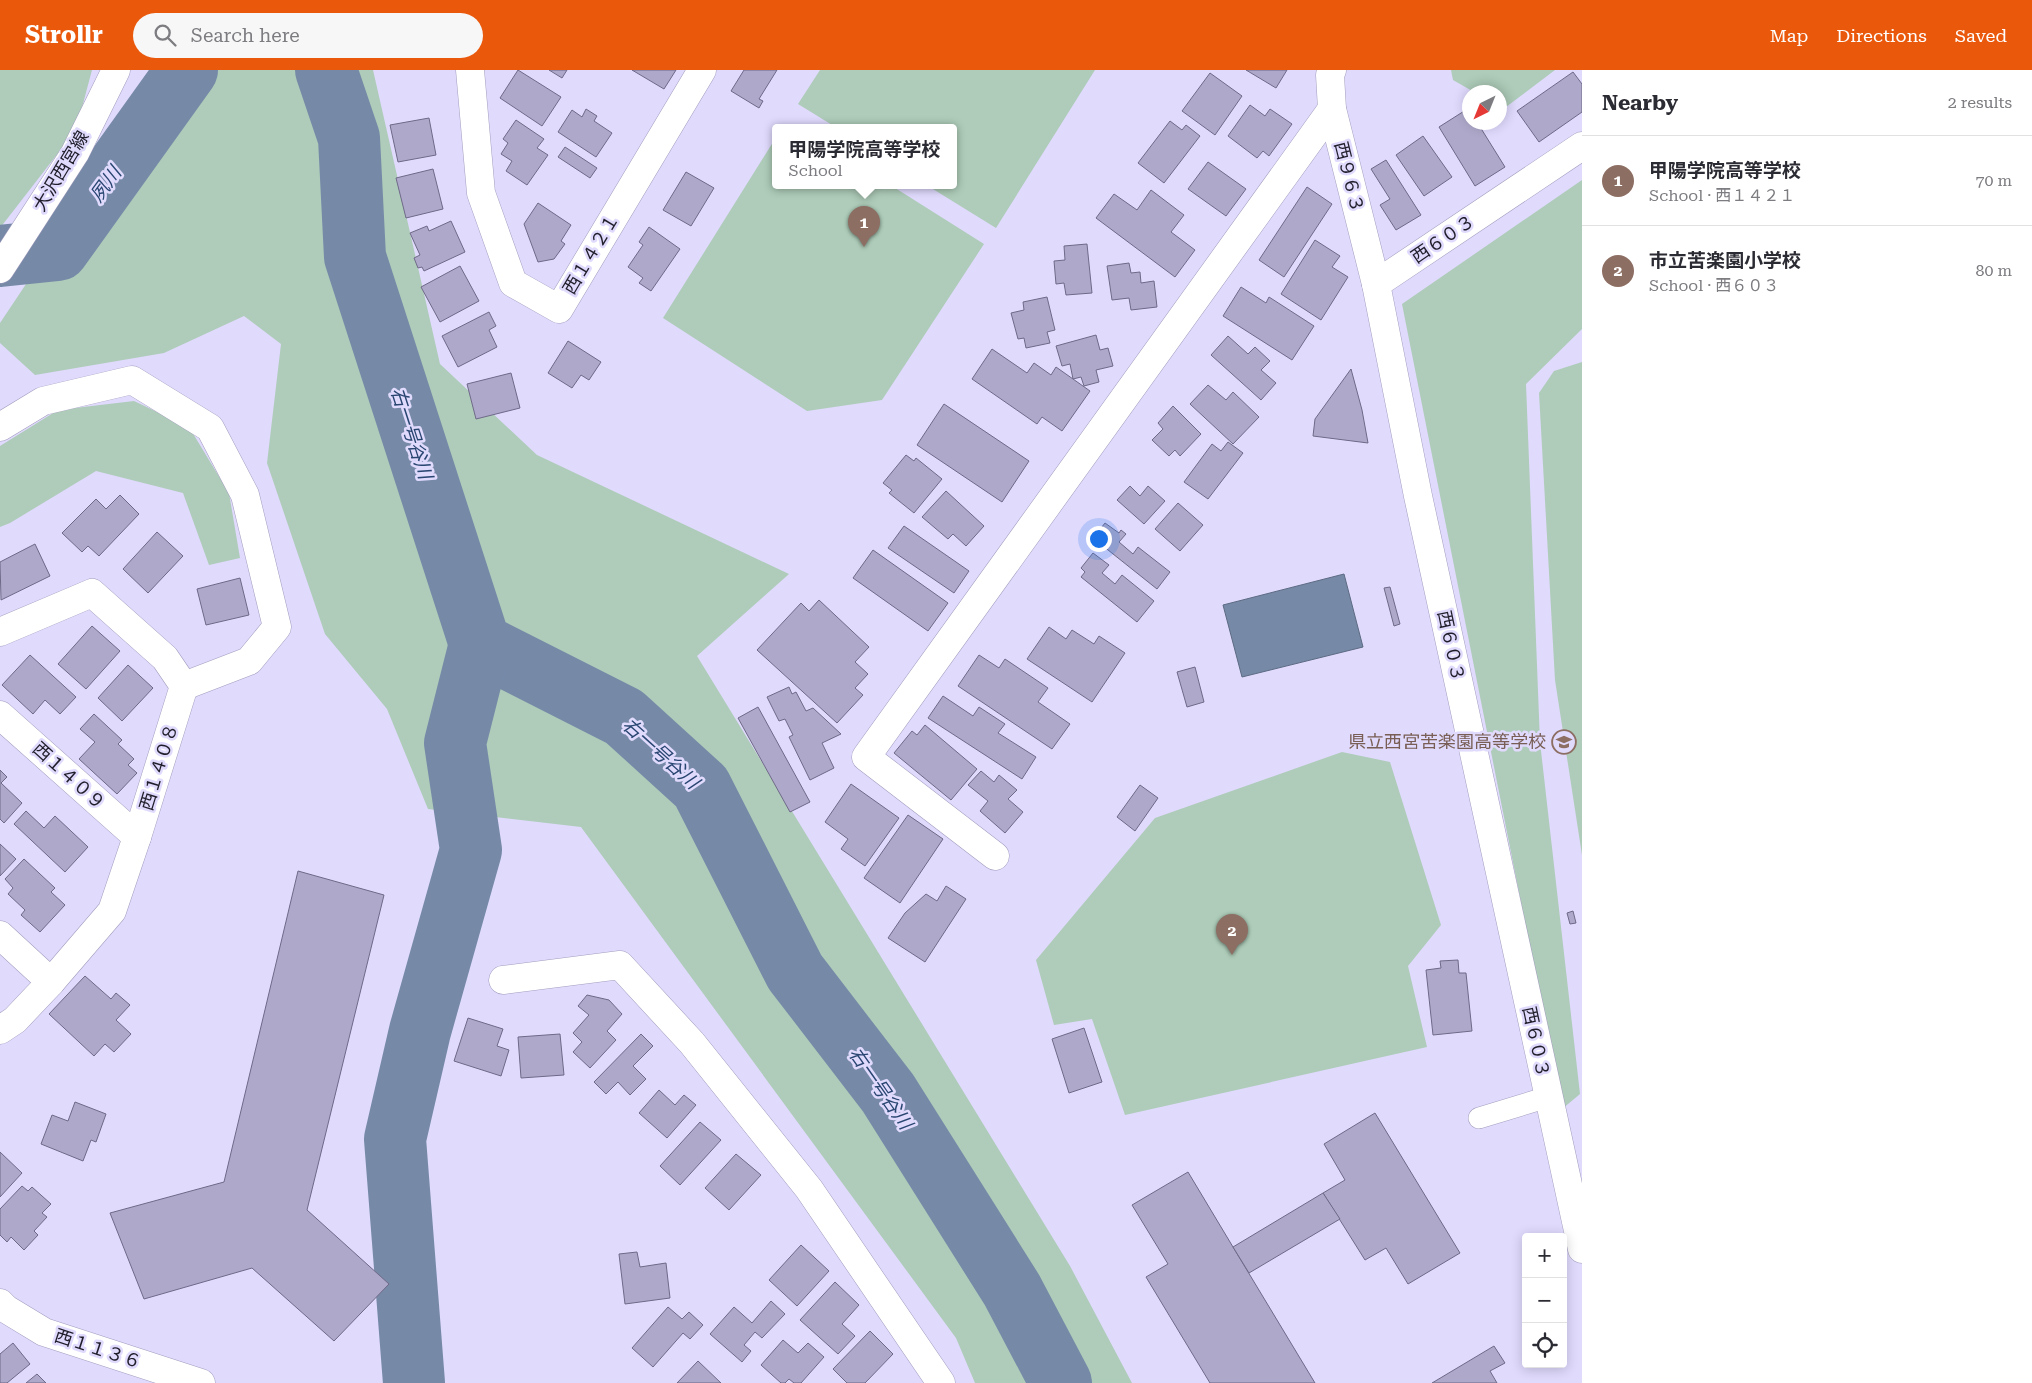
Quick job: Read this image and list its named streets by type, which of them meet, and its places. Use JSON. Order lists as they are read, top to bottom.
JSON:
{
  "streets": {
    "street": [
      "大沢西宮線",
      "西９６３",
      "西６０３",
      "西１４２１",
      "西１４０８",
      "西１４０９",
      "西１１３６"
    ]
  },
  "crossings": [
    ["西９６３", "西６０３"],
    ["西１４０８", "西１４０９"]
  ],
  "water": ["夙川", "右一号谷川"],
  "places": {
    "school or university": ["県立西宮苦楽園高等学校"]
  },
  "north": "bottom left",
  "page": {
    "header": "Strollr",
    "search": "Search here",
    "nav": ["Map", "Directions", "Saved"],
    "heading": ["Nearby", "2 results"],
    "popup": ["甲陽学院高等学校", "School"],
    "list": [
      {
        "mark": "1",
        "name": "甲陽学院高等学校",
        "note": "School · 西１４２１",
        "value": "70 m"
      },
      {
        "mark": "2",
        "name": "市立苦楽園小学校",
        "note": "School · 西６０３",
        "value": "80 m"
      }
    ],
    "pins": ["1", "2"],
    "map_buttons": ["+", "−"]
  }
}
